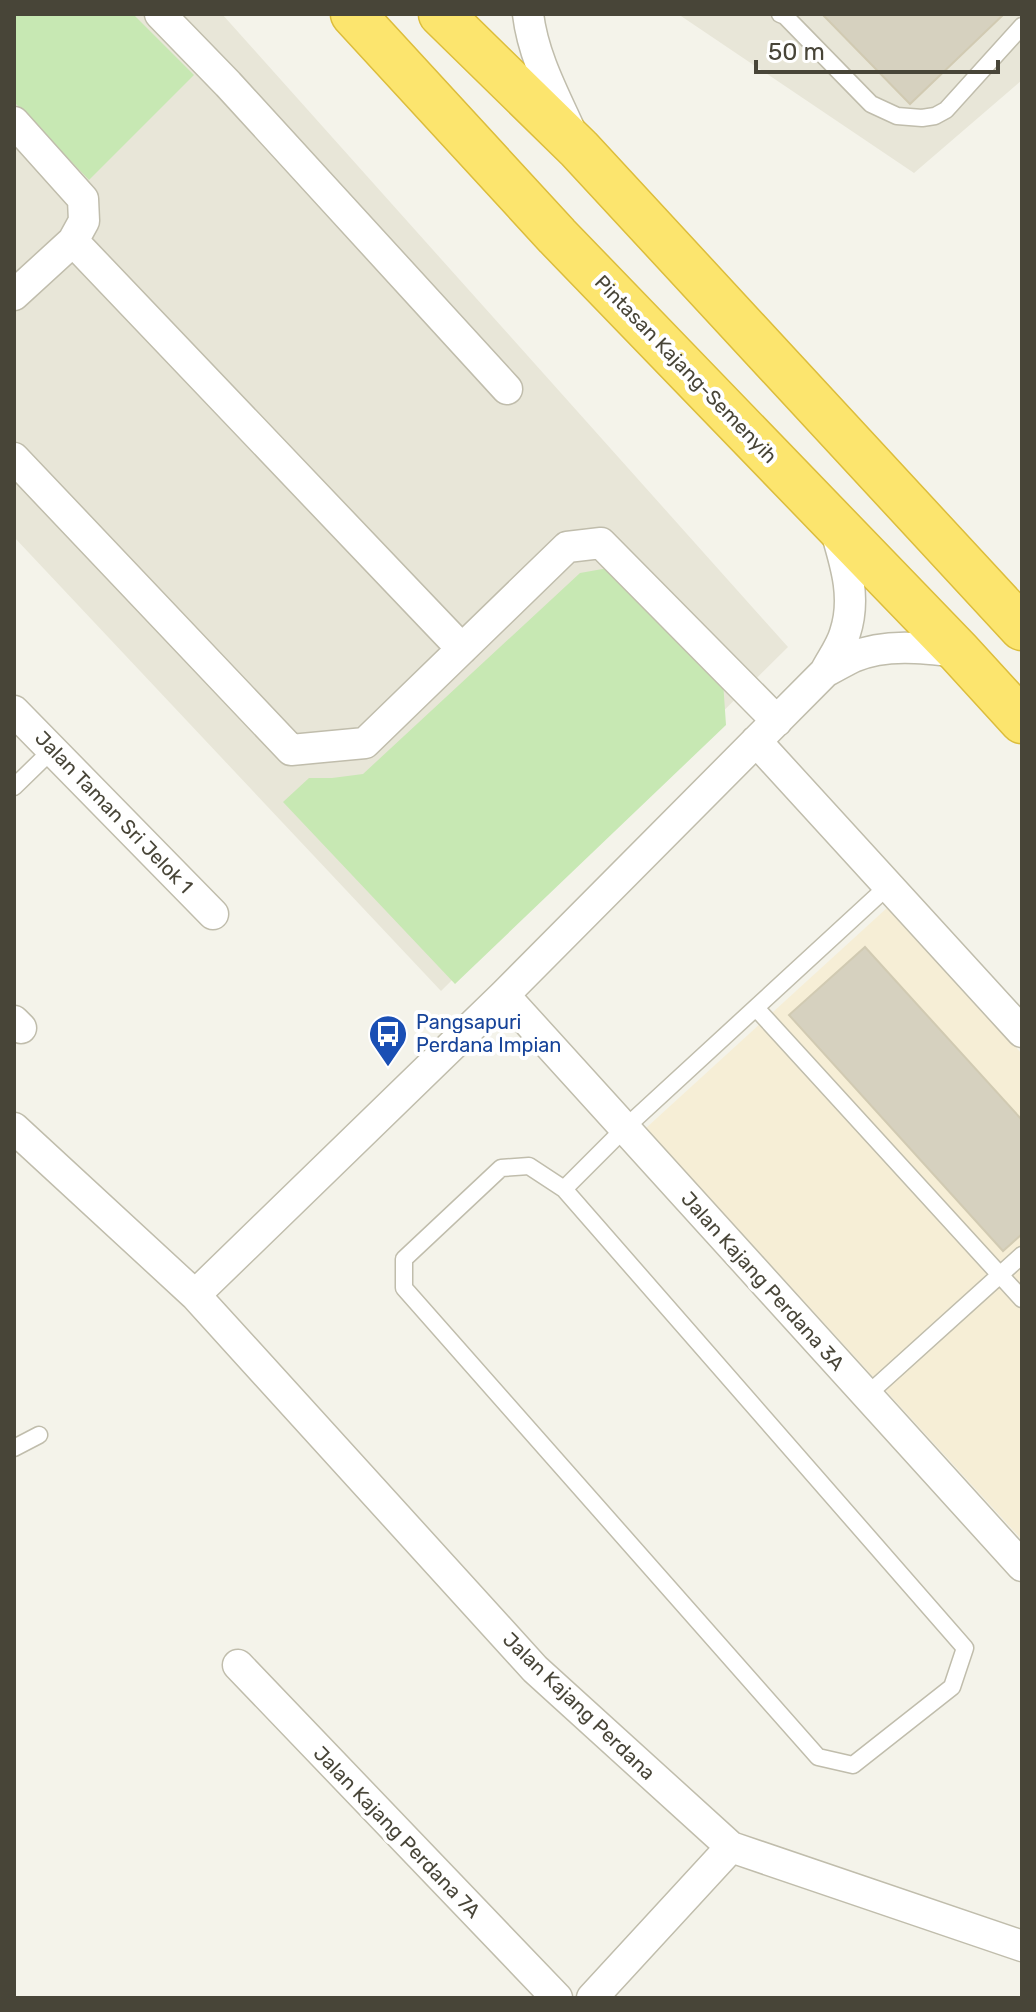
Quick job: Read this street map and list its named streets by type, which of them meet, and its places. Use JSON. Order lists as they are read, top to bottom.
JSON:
{
  "streets": {
    "highway": ["Pintasan Kajang-Semenyih"],
    "street": [
      "Jalan Taman Sri Jelok 1",
      "Jalan Kajang Perdana 3A",
      "Jalan Kajang Perdana",
      "Jalan Kajang Perdana 7A"
    ]
  },
  "places": {
    "bus stop": ["Pangsapuri Perdana Impian"]
  },
  "scale_bar": "50 m"
}
